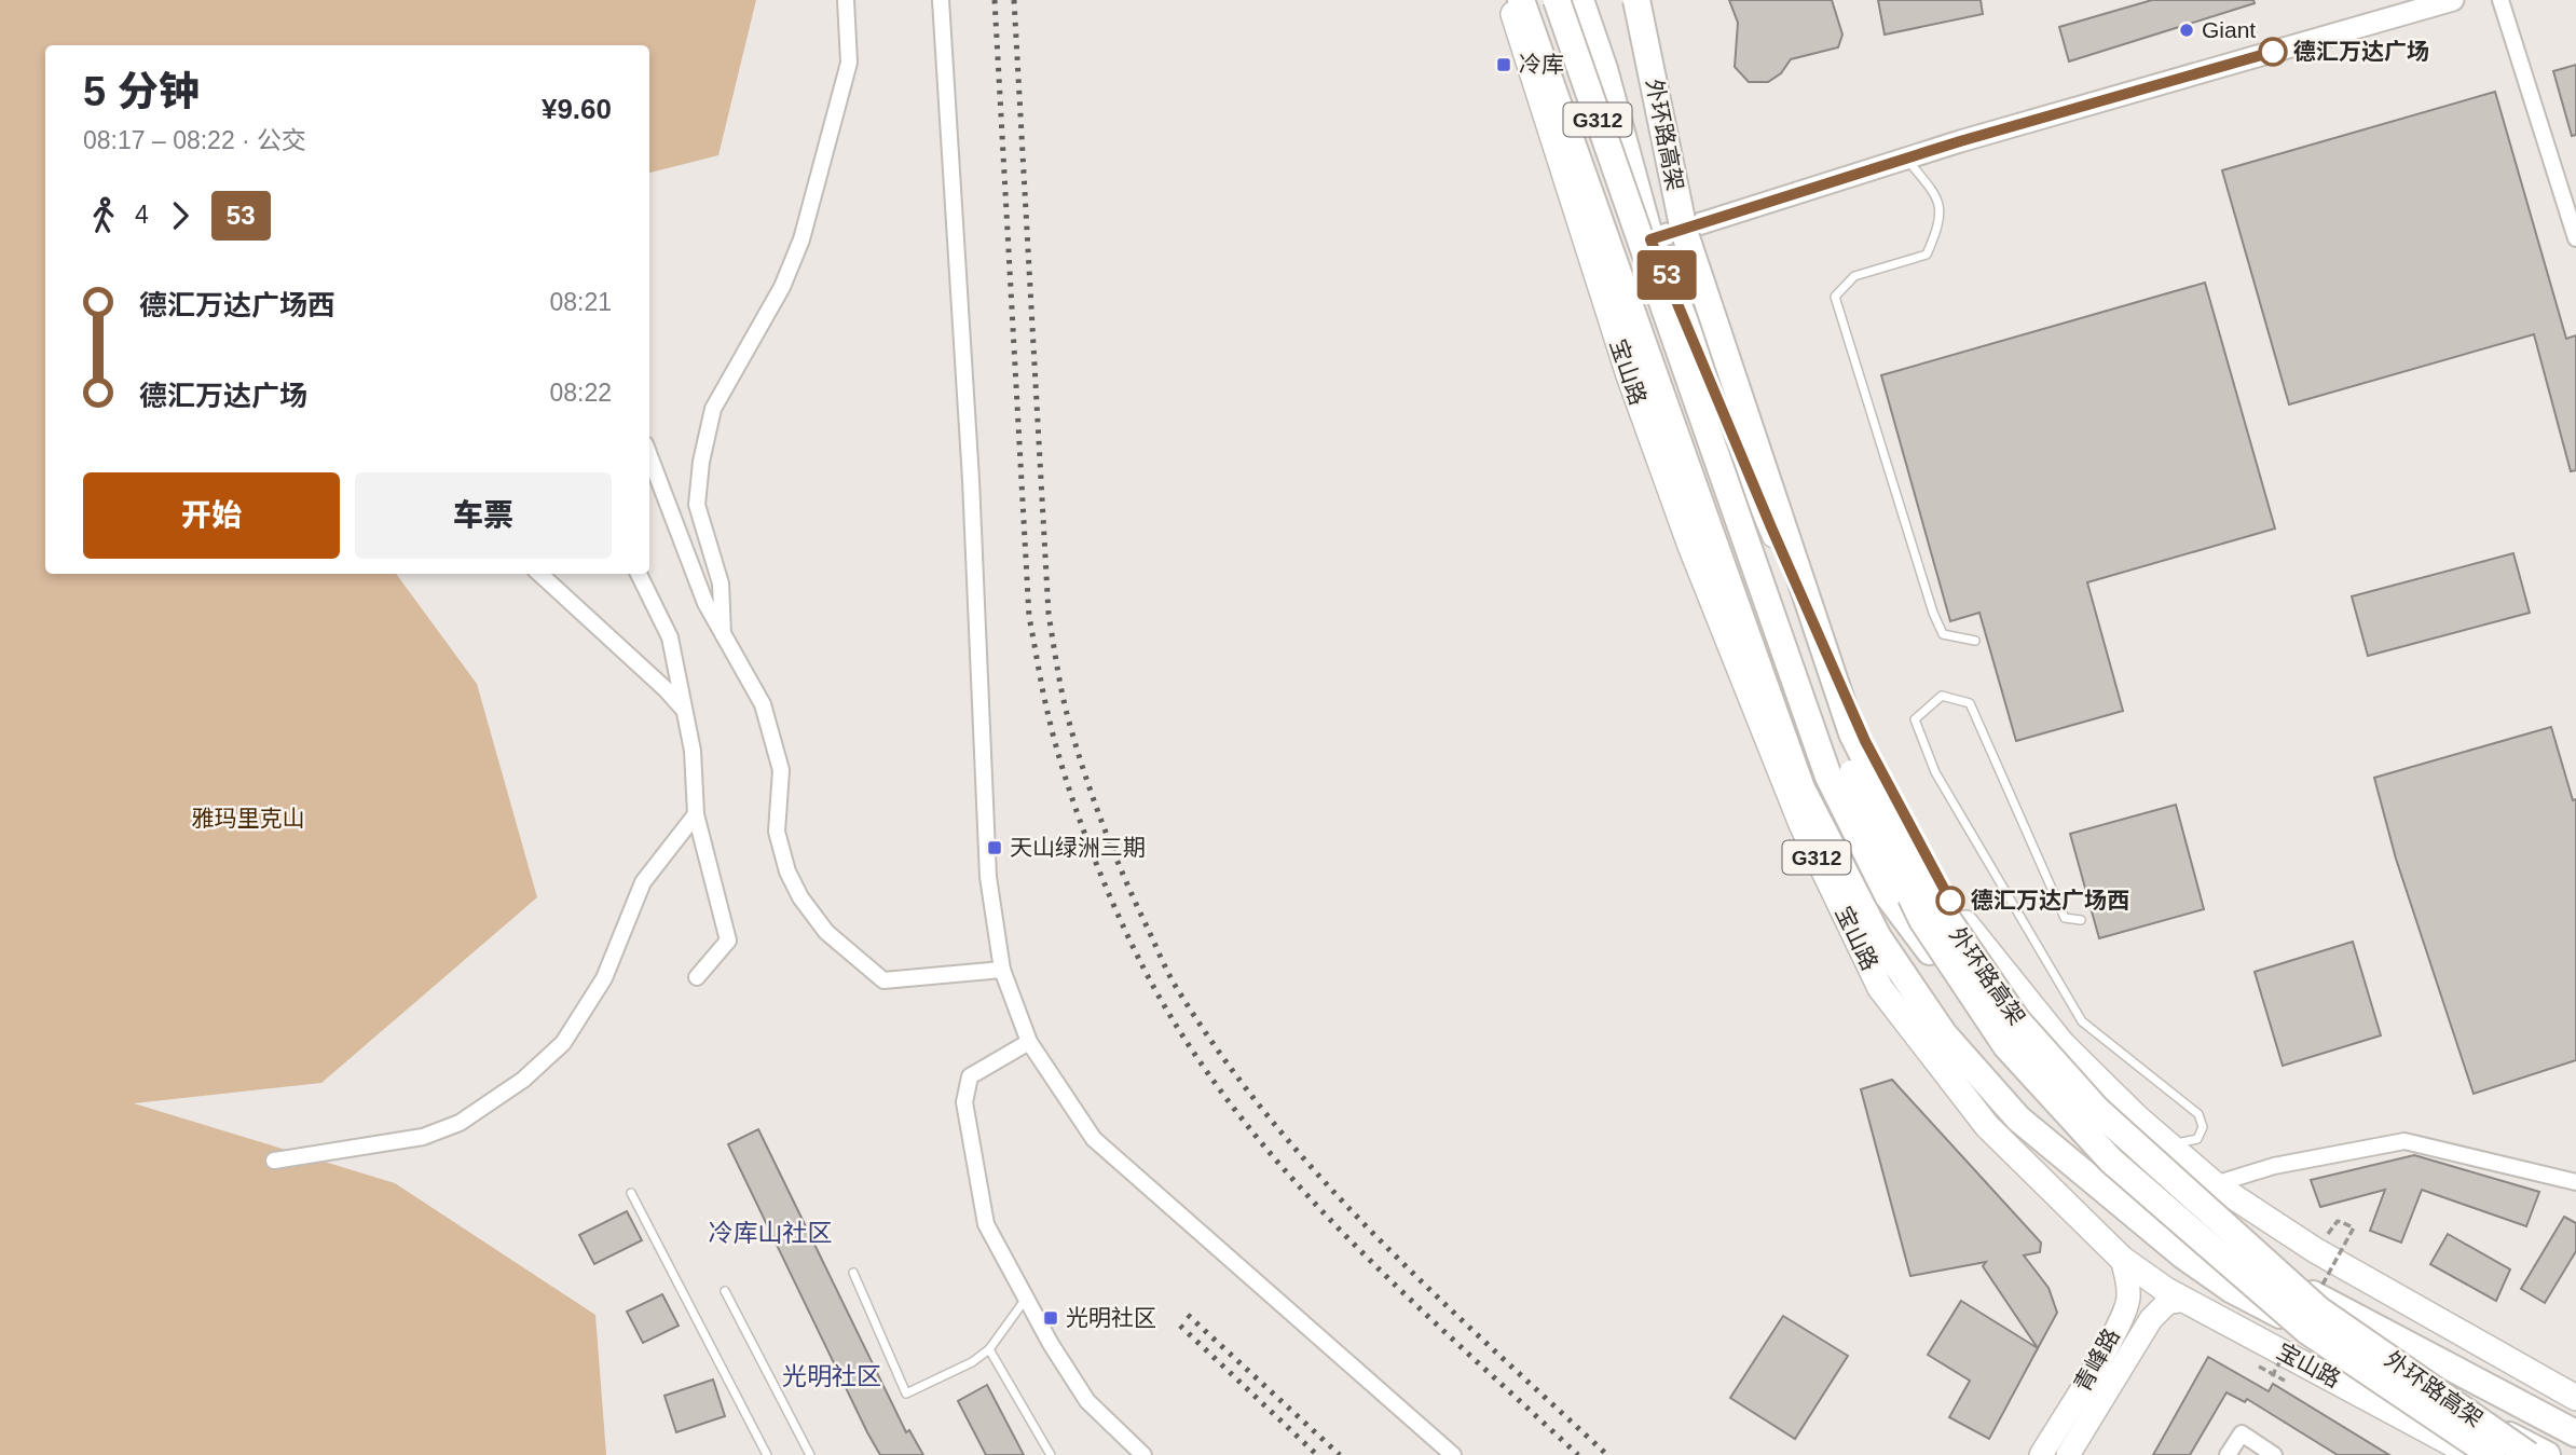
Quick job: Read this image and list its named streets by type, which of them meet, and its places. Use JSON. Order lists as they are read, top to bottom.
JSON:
{
  "streets": {
    "highway": ["外环路高架"],
    "main road": ["G312", "宝山路", "青峰路"]
  },
  "crossings": [
    ["宝山路", "青峰路"]
  ],
  "districts": ["冷库山社区", "光明社区"],
  "parks": ["雅玛里克山"],
  "places": {
    "other": ["Giant", "德汇万达广场", "德汇万达广场西"],
    "transit": ["冷库", "天山绿洲三期", "光明社区"]
  },
  "lines": ["bus line 53"],
  "page": {
    "on_map": "53",
    "heading": ["5 分钟", "08:17 – 08:22 · 公交", "¥9.60"],
    "legs": ["4", "53"],
    "list": [
      {
        "name": "德汇万达广场西",
        "value": "08:21"
      },
      {
        "name": "德汇万达广场",
        "value": "08:22"
      }
    ],
    "buttons": ["开始", "车票"]
  }
}
